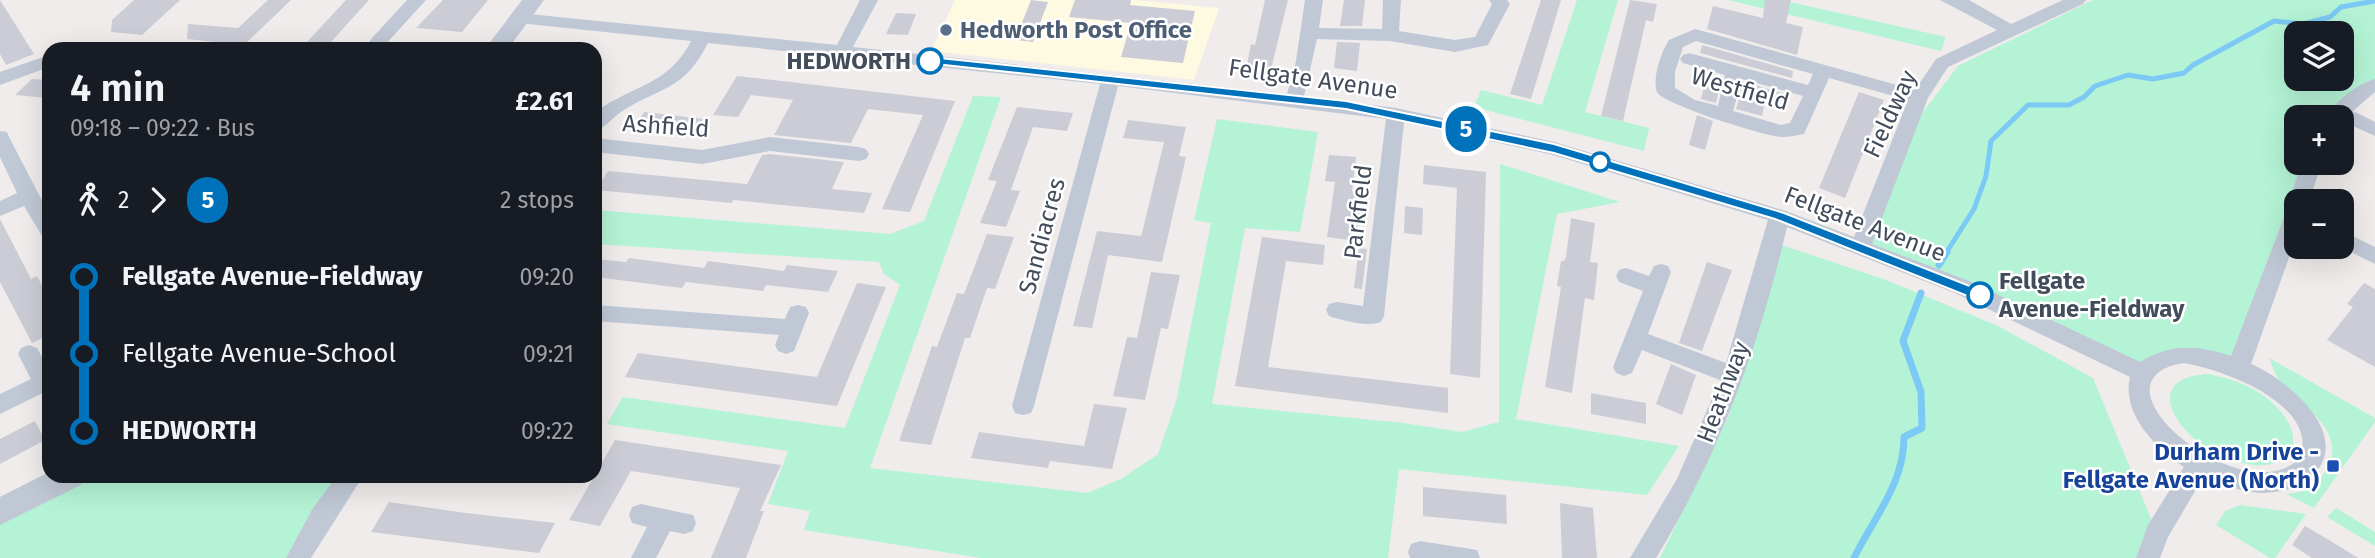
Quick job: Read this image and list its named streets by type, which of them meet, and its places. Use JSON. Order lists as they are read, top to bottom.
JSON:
{
  "streets": {
    "street": [
      "Fellgate Avenue",
      "Westfield",
      "Fieldway",
      "Ashfield",
      "Parkfield",
      "Sandiacres",
      "Heathway"
    ]
  },
  "crossings": [
    ["Fellgate Avenue", "Fieldway"],
    ["Fellgate Avenue", "Parkfield"],
    ["Fellgate Avenue", "Sandiacres"],
    ["Fellgate Avenue", "Heathway"],
    ["Westfield", "Fieldway"]
  ],
  "places": {
    "other": ["Hedworth Post Office", "HEDWORTH", "Fellgate Avenue-Fieldway"],
    "transit": ["Durham Drive - Fellgate Avenue (North)"]
  },
  "lines": ["bus line 5"],
  "page": {
    "on_map": "5",
    "map_buttons": ["+", "−"],
    "heading": ["4 min", "09:18 – 09:22 · Bus", "£2.61"],
    "legs": ["2", "5", "2 stops"],
    "list": [
      {
        "name": "Fellgate Avenue-Fieldway",
        "value": "09:20"
      },
      {
        "name": "Fellgate Avenue-School",
        "value": "09:21"
      },
      {
        "name": "HEDWORTH",
        "value": "09:22"
      }
    ]
  }
}
